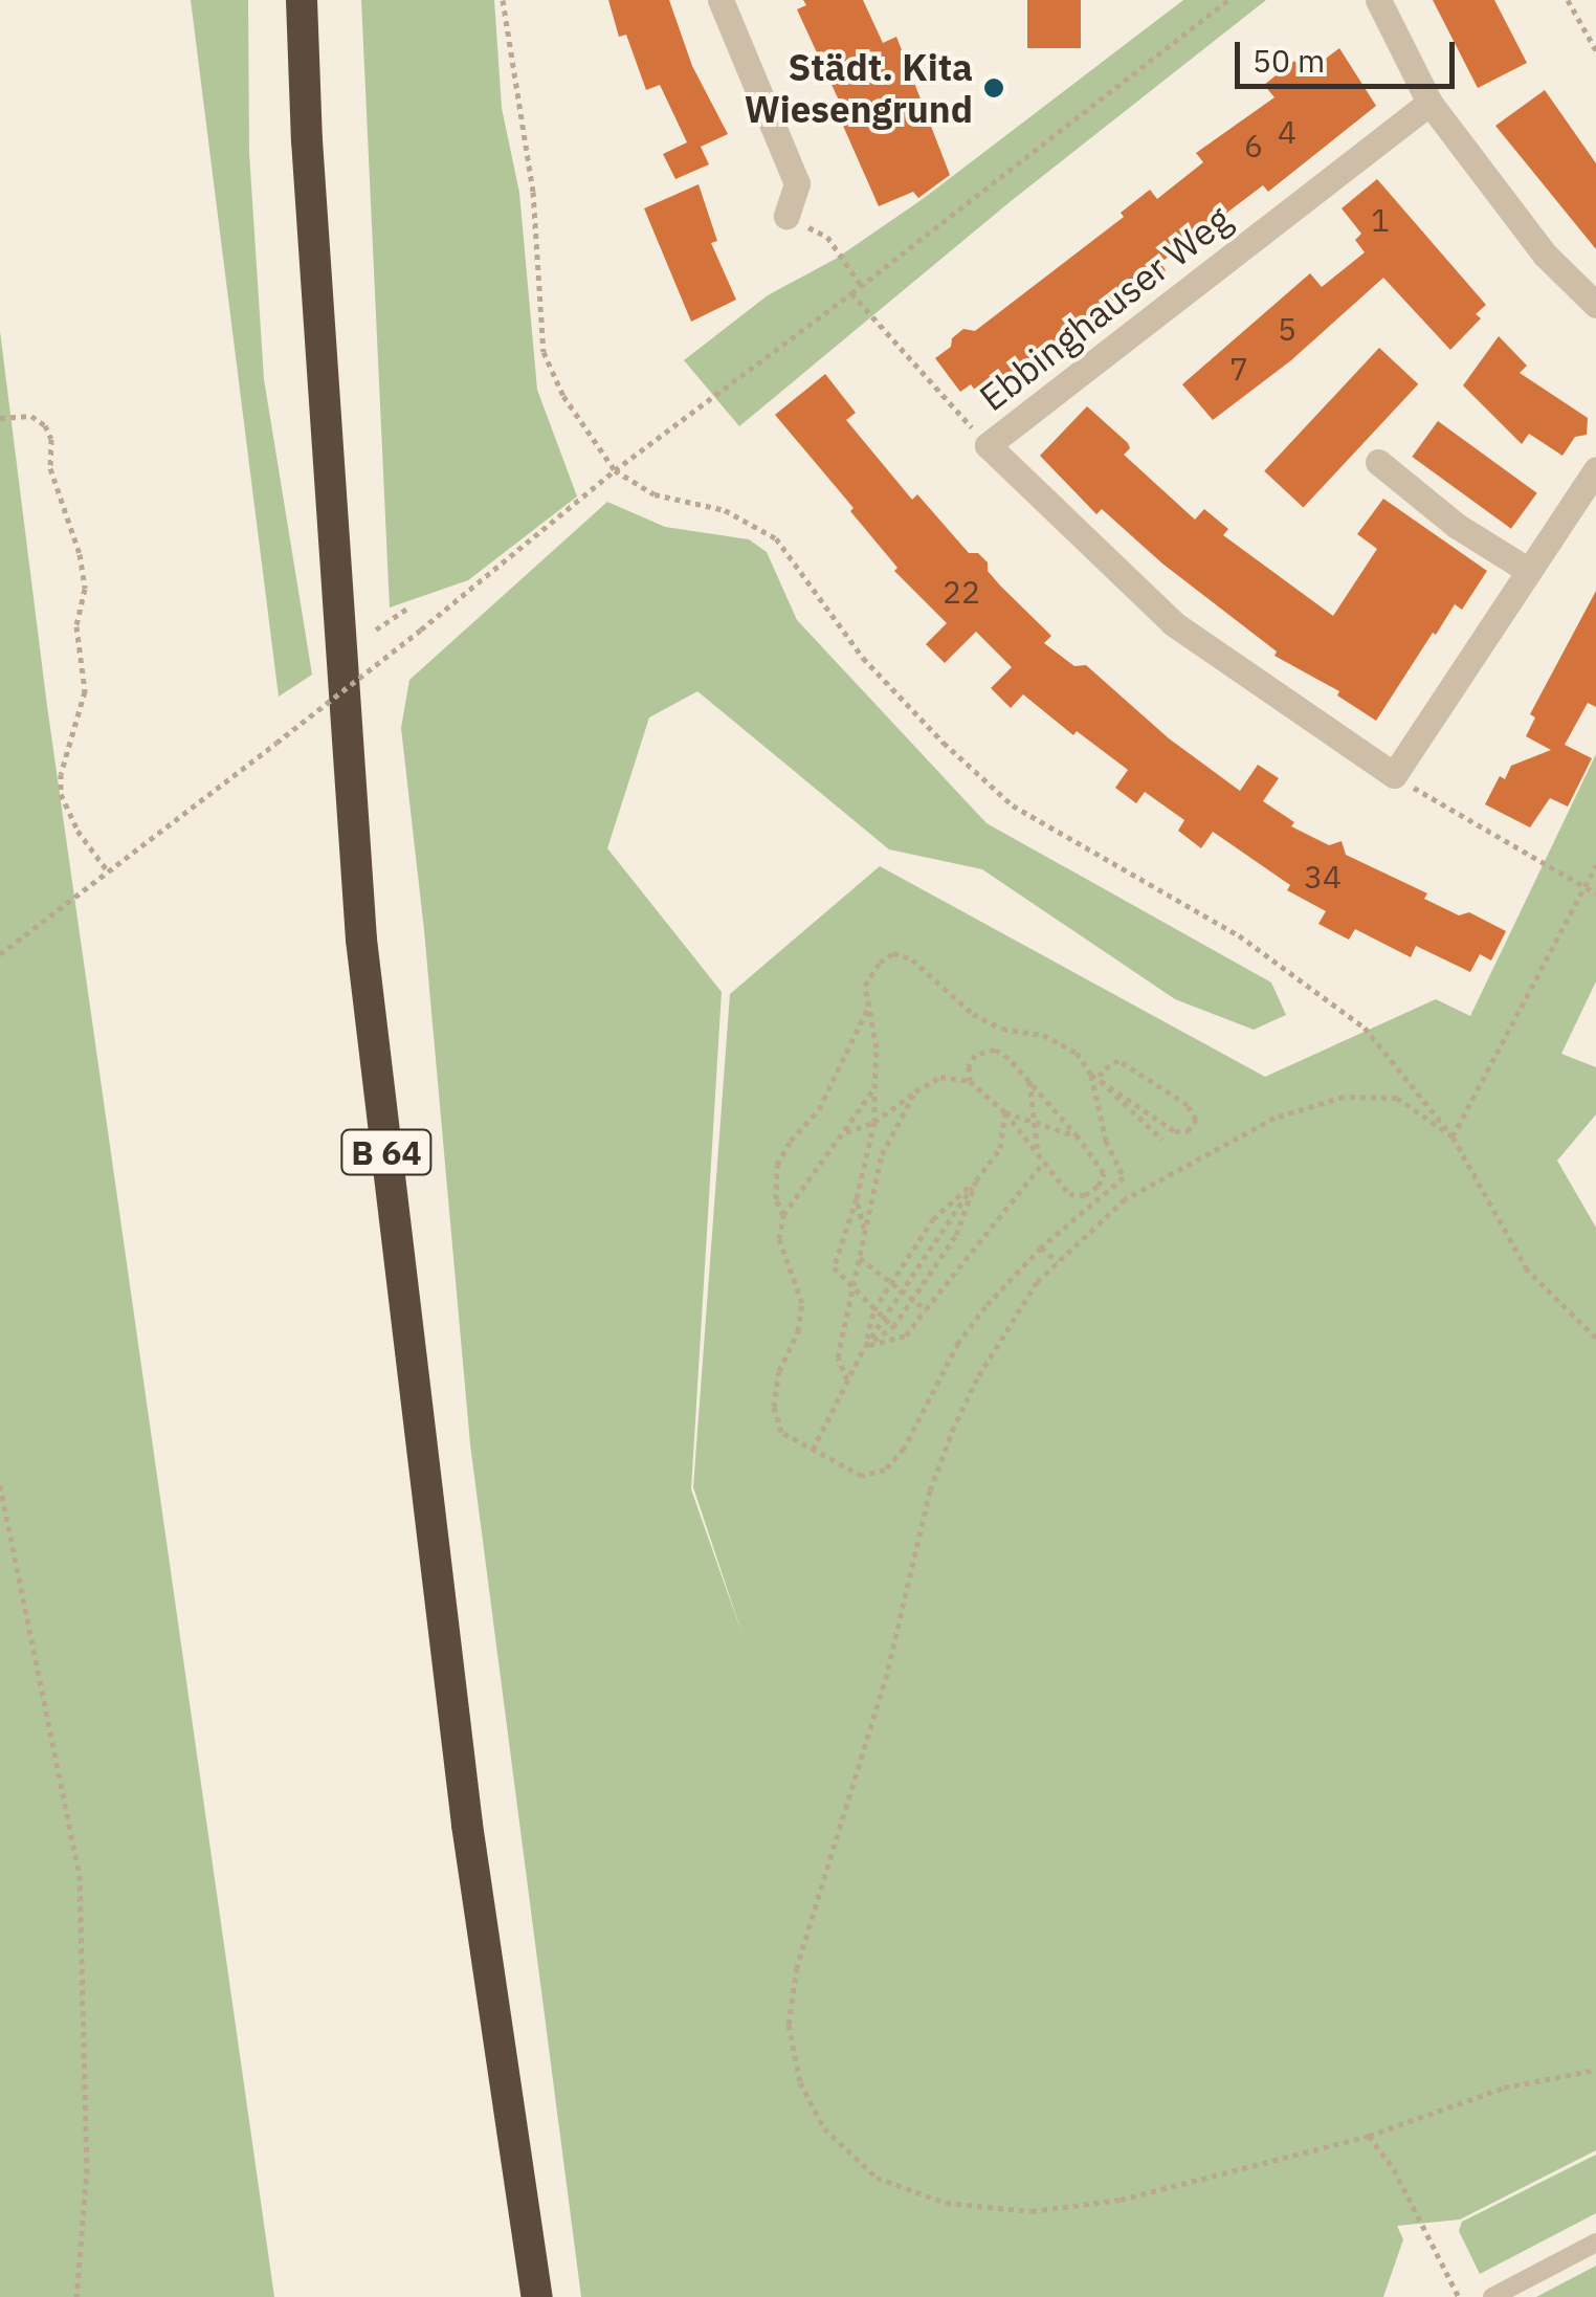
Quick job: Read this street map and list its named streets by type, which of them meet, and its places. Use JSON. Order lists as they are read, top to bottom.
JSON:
{
  "streets": {
    "highway": ["B 64"],
    "street": ["Ebbinghauser Weg"]
  },
  "places": ["Städt. Kita Wiesengrund"],
  "house_numbers": [
    "4",
    "6",
    "1",
    "5",
    "7",
    "22",
    "34"
  ],
  "scale_bar": "50 m"
}
